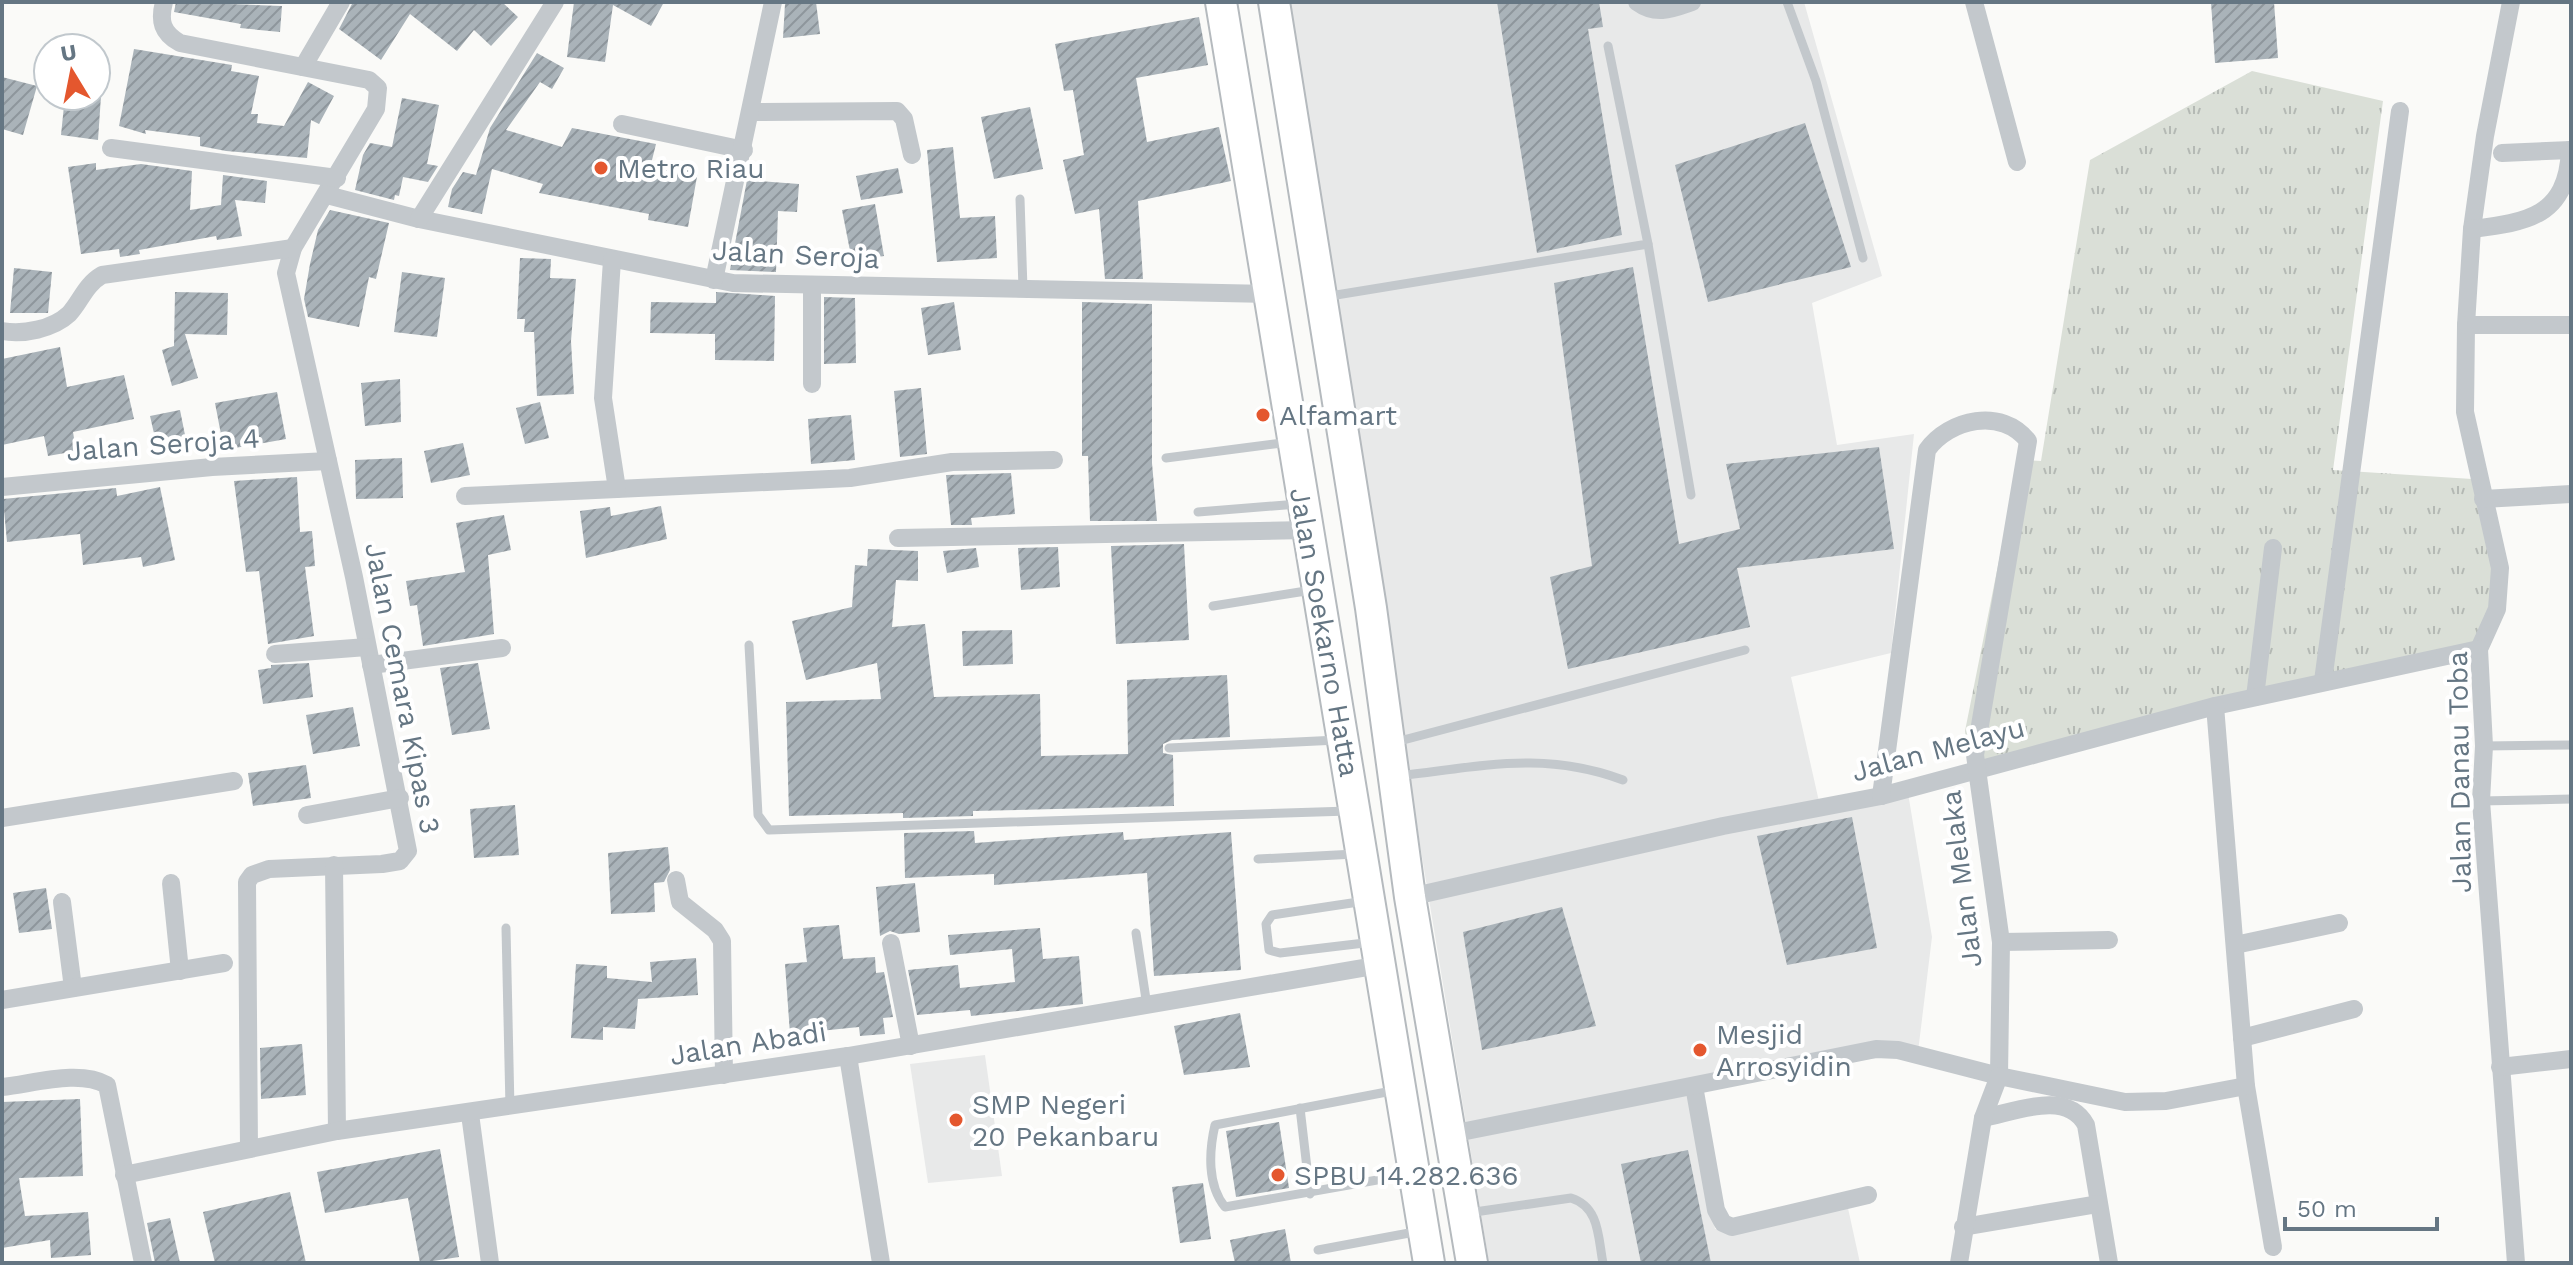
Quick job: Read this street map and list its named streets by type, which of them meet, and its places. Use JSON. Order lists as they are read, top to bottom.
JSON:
{
  "streets": {
    "main road": ["Jalan Soekarno Hatta"],
    "street": [
      "Jalan Seroja",
      "Jalan Seroja 4",
      "Jalan Cemara Kipas 3",
      "Jalan Melayu",
      "Jalan Danau Toba",
      "Jalan Melaka",
      "Jalan Abadi"
    ]
  },
  "crossings": [
    ["Jalan Seroja", "Jalan Soekarno Hatta"],
    ["Jalan Seroja", "Jalan Cemara Kipas 3"],
    ["Jalan Seroja 4", "Jalan Cemara Kipas 3"],
    ["Jalan Soekarno Hatta", "Jalan Melayu"],
    ["Jalan Soekarno Hatta", "Jalan Abadi"],
    ["Jalan Cemara Kipas 3", "Jalan Abadi"],
    ["Jalan Melayu", "Jalan Danau Toba"],
    ["Jalan Melayu", "Jalan Melaka"]
  ],
  "places": [
    "Metro Riau",
    "Alfamart",
    "Mesjid Arrosyidin",
    "SMP Negeri 20 Pekanbaru",
    "SPBU 14.282.636"
  ],
  "scale_bar": "50 m",
  "north": "top"
}
